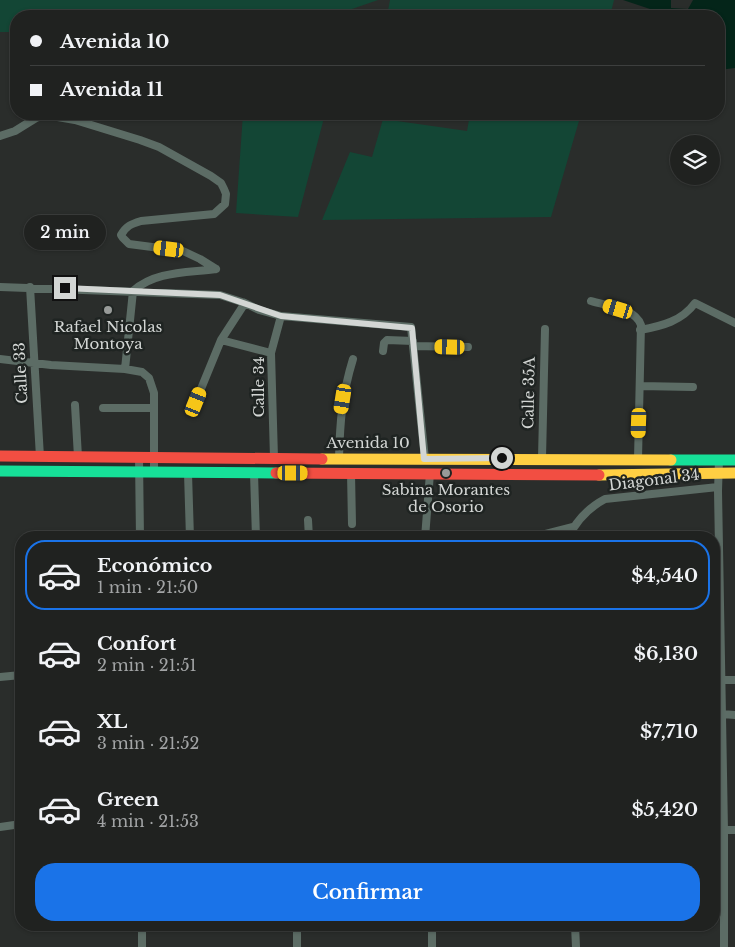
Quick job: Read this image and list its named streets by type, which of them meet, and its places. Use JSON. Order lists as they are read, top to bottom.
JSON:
{
  "streets": {
    "main road": ["Avenida 10"],
    "street": [
      "Calle 33",
      "Calle 34",
      "Calle 35A",
      "Diagonal 34"
    ]
  },
  "crossings": [
    ["Calle 33", "Avenida 10"],
    ["Calle 34", "Avenida 10"],
    ["Calle 35A", "Avenida 10"]
  ],
  "places": ["Rafael Nicolas Montoya", "Sabina Morantes de Osorio"],
  "page": {
    "banner": ["Avenida 10", "Avenida 11"],
    "bubble": "2 min",
    "list": [
      {
        "name": "Económico",
        "note": "1 min · 21:50",
        "value": "$4,540"
      },
      {
        "name": "Confort",
        "note": "2 min · 21:51",
        "value": "$6,130"
      },
      {
        "name": "XL",
        "note": "3 min · 21:52",
        "value": "$7,710"
      },
      {
        "name": "Green",
        "note": "4 min · 21:53",
        "value": "$5,420"
      }
    ],
    "buttons": "Confirmar"
  }
}
